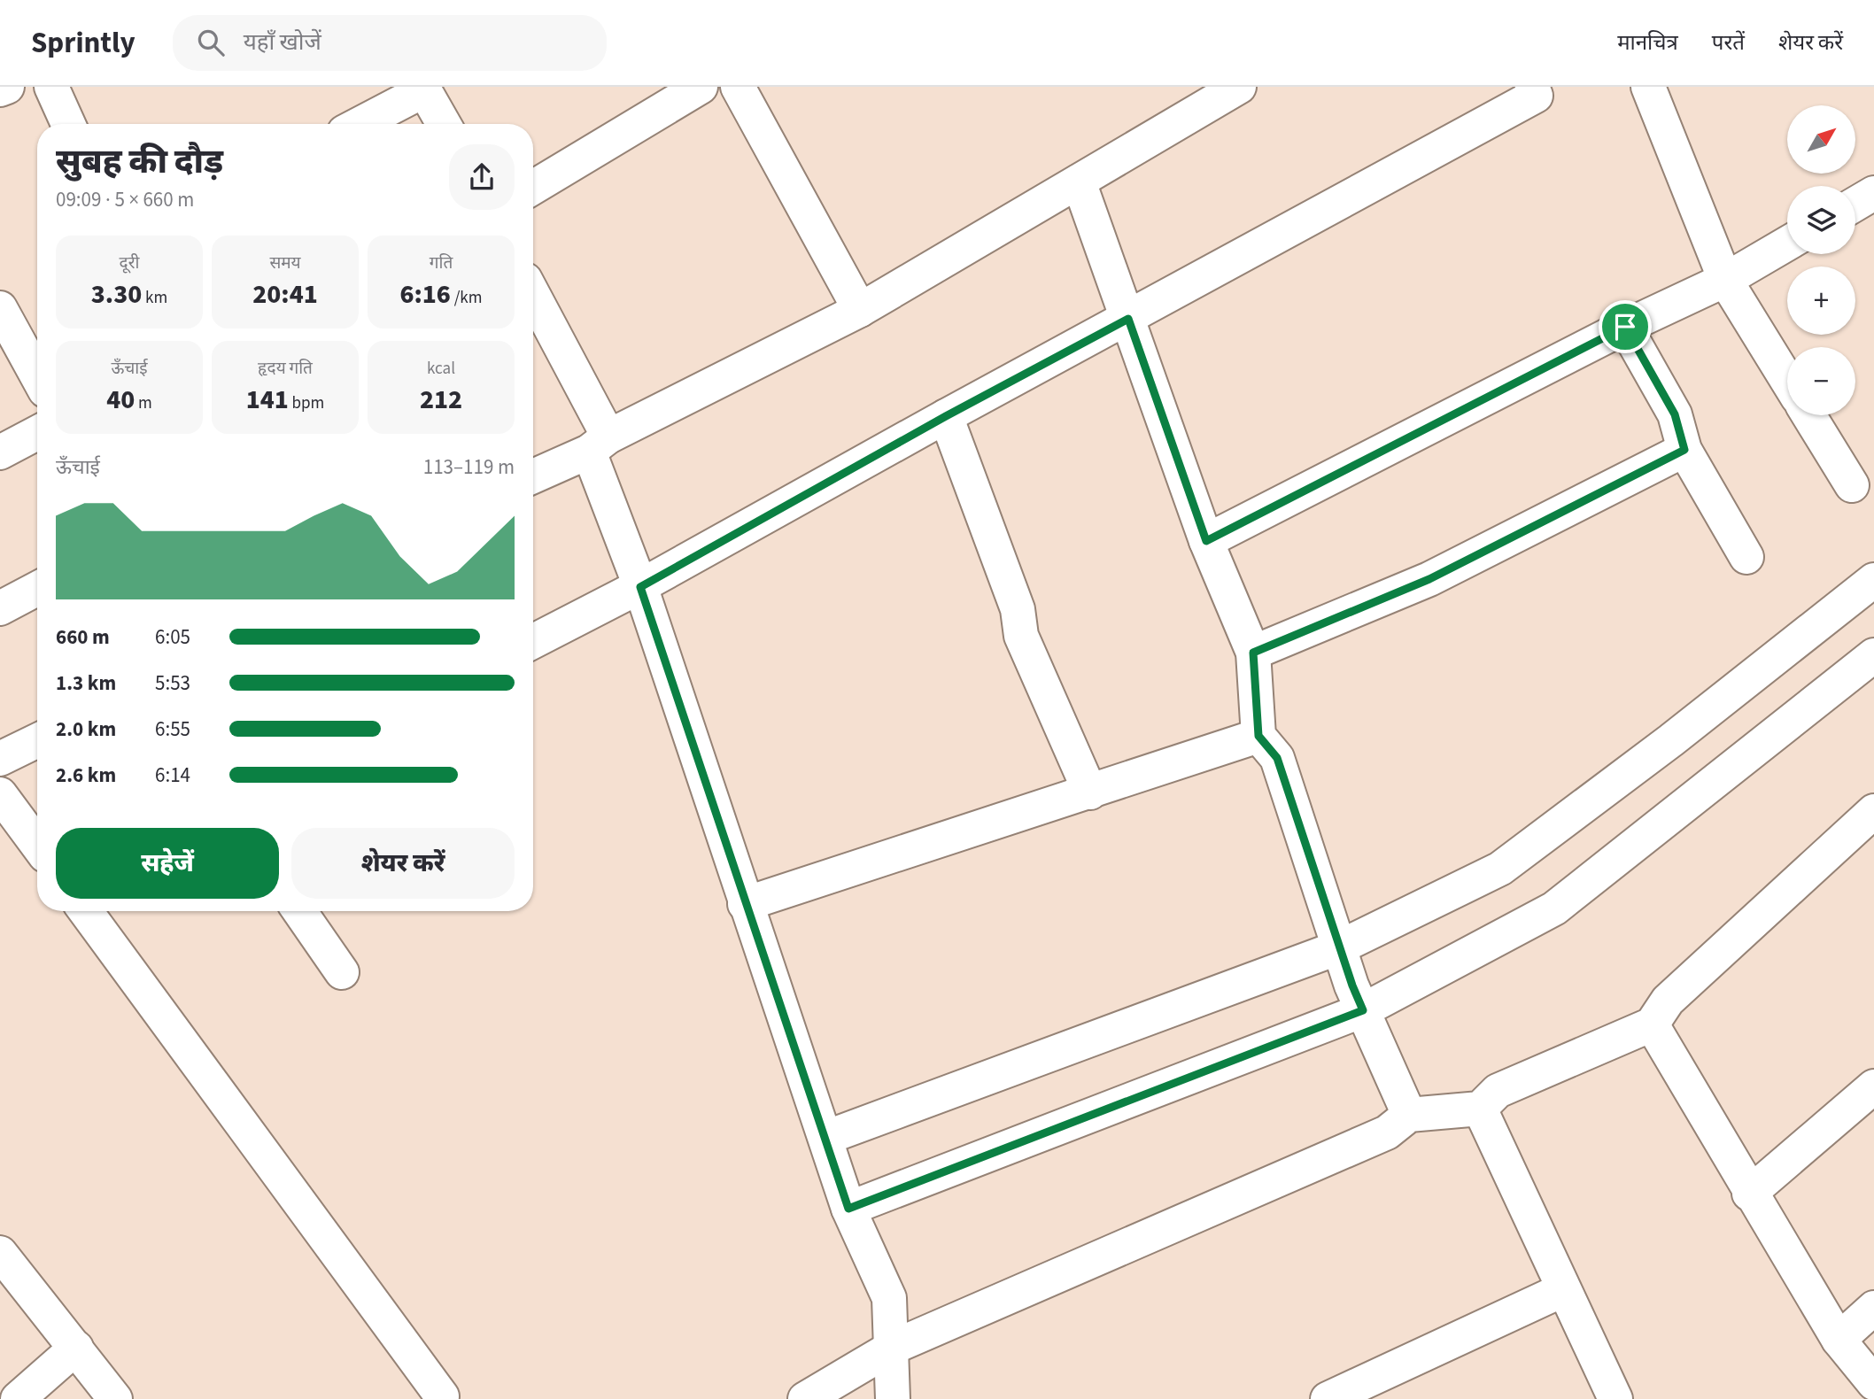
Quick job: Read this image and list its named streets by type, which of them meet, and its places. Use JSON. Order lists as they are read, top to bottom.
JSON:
{
  "north": "top right",
  "page": {
    "header": "Sprintly",
    "search": "यहाँ खोजें",
    "nav": ["मानचित्र", "परतें", "शेयर करें"],
    "map_buttons": ["+", "−"],
    "heading": ["सुबह की दौड़", "09:09 · 5 × 660 m"],
    "stats": [
      ["दूरी", "3.30 km"],
      ["समय", "20:41"],
      ["गति", "6:16 /km"],
      ["ऊँचाई", "40 m"],
      ["हृदय गति", "141 bpm"],
      ["kcal", "212"]
    ],
    "chart": ["ऊँचाई", "113–119 m"],
    "list": [
      {
        "name": "660 m",
        "note": "6:05"
      },
      {
        "name": "1.3 km",
        "note": "5:53"
      },
      {
        "name": "2.0 km",
        "note": "6:55"
      },
      {
        "name": "2.6 km",
        "note": "6:14"
      }
    ],
    "buttons": ["सहेजें", "शेयर करें"]
  }
}
